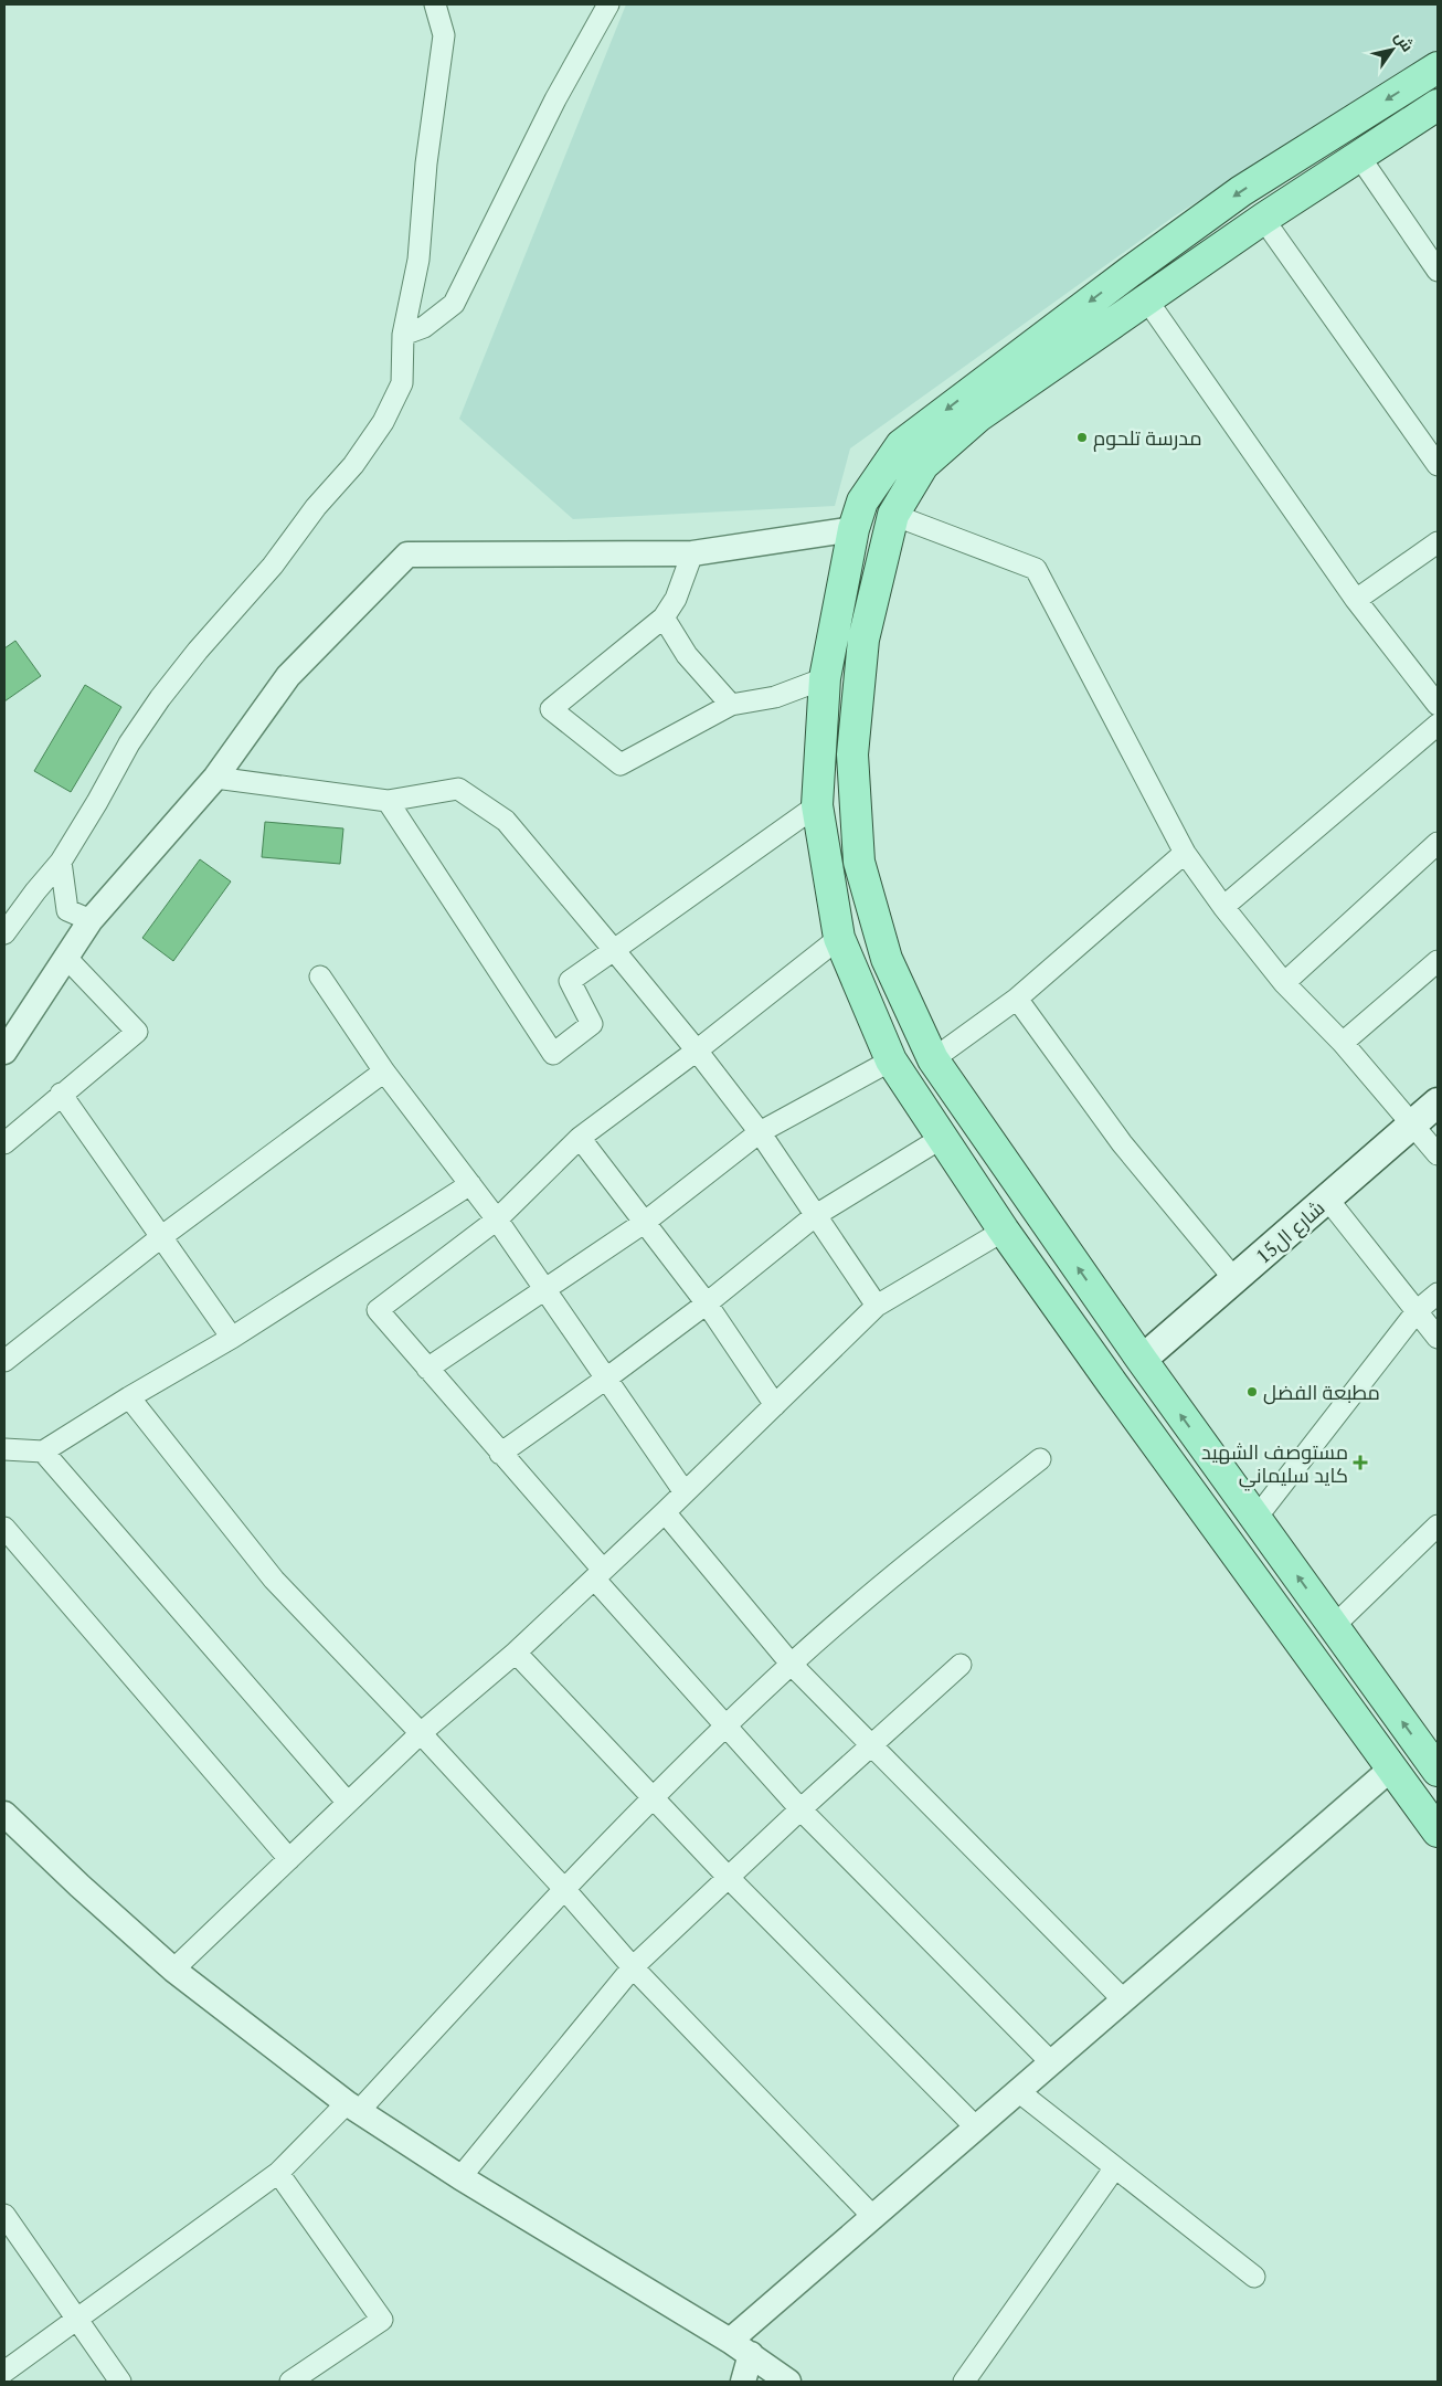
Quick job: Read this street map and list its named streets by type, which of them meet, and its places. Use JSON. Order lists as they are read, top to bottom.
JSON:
{
  "streets": {
    "main road": ["شارع ال15"]
  },
  "places": {
    "other": ["مدرسة تلحوم", "مطبعة الفضل"],
    "health": ["مستوصف الشهيد كايد سليماني"]
  },
  "north": "top right"
}
